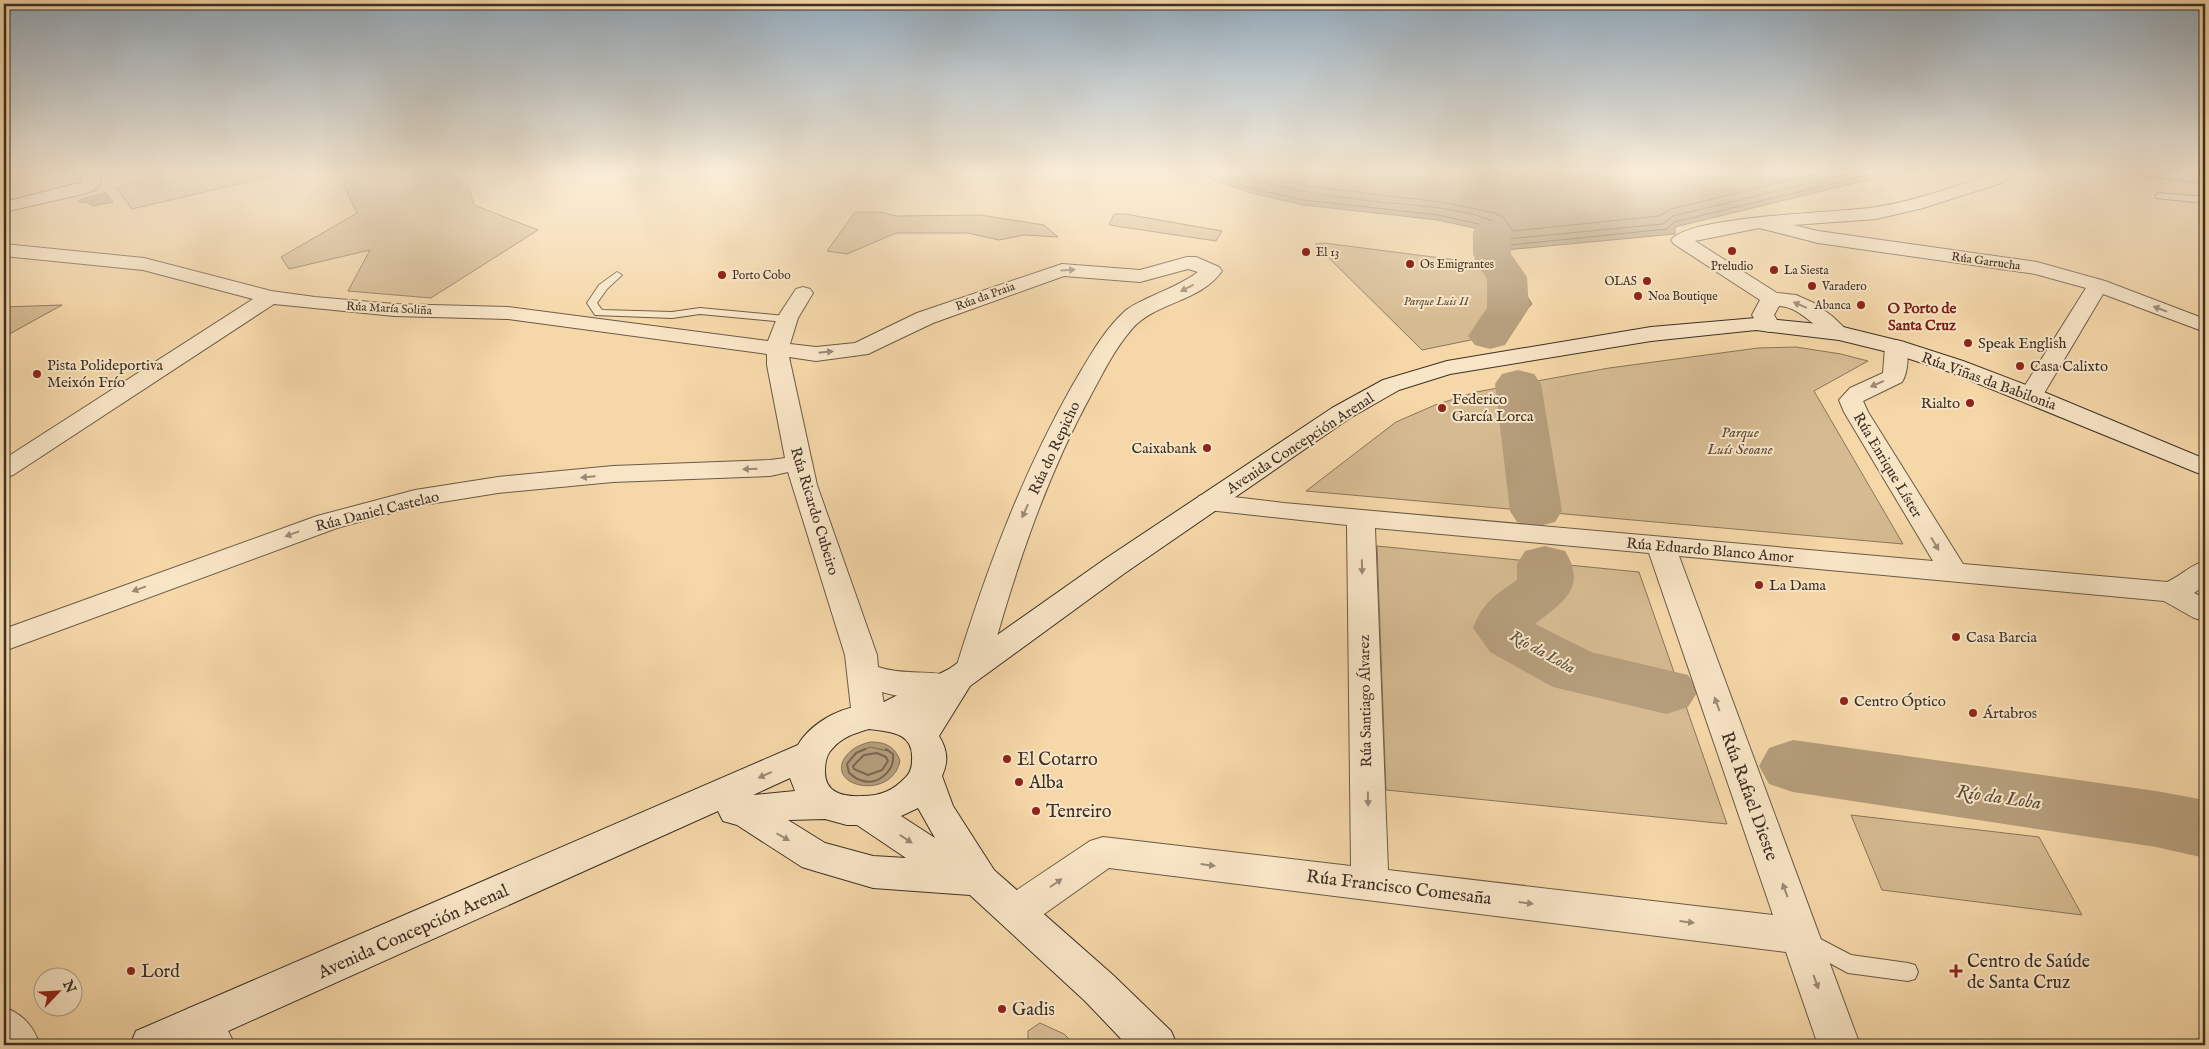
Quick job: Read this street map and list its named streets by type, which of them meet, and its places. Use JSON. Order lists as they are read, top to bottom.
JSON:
{
  "streets": {
    "street": [
      "Rúa Garrucha",
      "Rúa da Praia",
      "Rúa María Soliña",
      "Rúa Viñas da Babilonia",
      "Avenida Concepción Arenal",
      "Rúa do Repicho",
      "Rúa Enrique Líster",
      "Rúa Daniel Castelao",
      "Rúa Ricardo Cubeiro",
      "Rúa Eduardo Blanco Amor",
      "Rúa Santiago Álvarez",
      "Rúa Rafael Dieste",
      "Rúa Francisco Comesaña"
    ]
  },
  "crossings": [
    ["Rúa Garrucha", "Rúa Viñas da Babilonia"],
    ["Rúa da Praia", "Rúa María Soliña"],
    ["Rúa da Praia", "Rúa do Repicho"],
    ["Rúa da Praia", "Rúa Ricardo Cubeiro"],
    ["Rúa María Soliña", "Rúa Ricardo Cubeiro"],
    ["Rúa Viñas da Babilonia", "Avenida Concepción Arenal"],
    ["Rúa Viñas da Babilonia", "Rúa Enrique Líster"],
    ["Avenida Concepción Arenal", "Rúa do Repicho"],
    ["Avenida Concepción Arenal", "Rúa Ricardo Cubeiro"],
    ["Avenida Concepción Arenal", "Rúa Eduardo Blanco Amor"],
    ["Rúa Enrique Líster", "Rúa Eduardo Blanco Amor"],
    ["Rúa Daniel Castelao", "Rúa Ricardo Cubeiro"],
    ["Rúa Eduardo Blanco Amor", "Rúa Santiago Álvarez"],
    ["Rúa Eduardo Blanco Amor", "Rúa Rafael Dieste"],
    ["Rúa Santiago Álvarez", "Rúa Francisco Comesaña"],
    ["Rúa Rafael Dieste", "Rúa Francisco Comesaña"]
  ],
  "one_way": [
    "Rúa da Praia",
    "Rúa do Repicho",
    "Rúa Enrique Líster",
    "Rúa Santiago Álvarez",
    "Rúa Francisco Comesaña"
  ],
  "districts": ["O Porto de Santa Cruz"],
  "water": ["Río da Loba"],
  "parks": ["Parque Luis II", "Parque Luís Seoane"],
  "places": {
    "other": [
      "Preludio",
      "El 13",
      "Os Emigrantes",
      "La Siesta",
      "Porto Cobo",
      "OLAS",
      "Varadero",
      "Noa Boutique",
      "Abanca",
      "Speak English",
      "Casa Calixto",
      "Pista Polideportiva Meixón Frío",
      "Rialto",
      "Federico García Lorca",
      "Caixabank",
      "La Dama",
      "Casa Barcia",
      "Centro Óptico",
      "Ártabros",
      "El Cotarro",
      "Alba",
      "Tenreiro",
      "Lord",
      "Gadis"
    ],
    "health": ["Centro de Saúde de Santa Cruz"]
  },
  "north": "top right"
}
